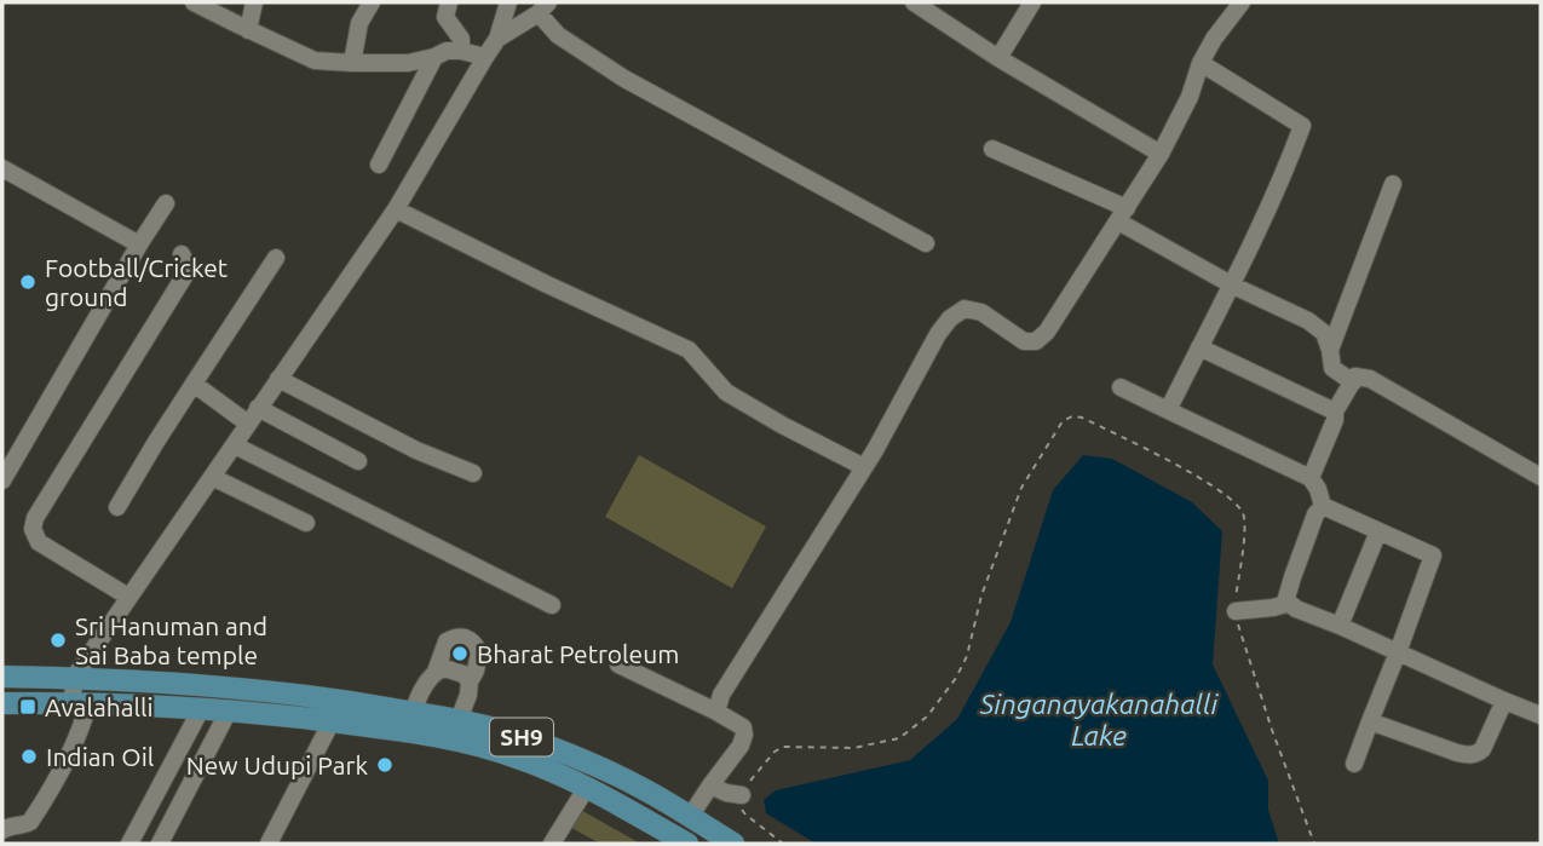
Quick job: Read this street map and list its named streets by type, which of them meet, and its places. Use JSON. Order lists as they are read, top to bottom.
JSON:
{
  "streets": {
    "main road": ["SH9"]
  },
  "water": ["Singanayakanahalli Lake"],
  "places": {
    "other": [
      "Football/Cricket ground",
      "Sri Hanuman and Sai Baba temple",
      "Bharat Petroleum",
      "Indian Oil",
      "New Udupi Park"
    ],
    "transit": ["Avalahalli"]
  }
}
